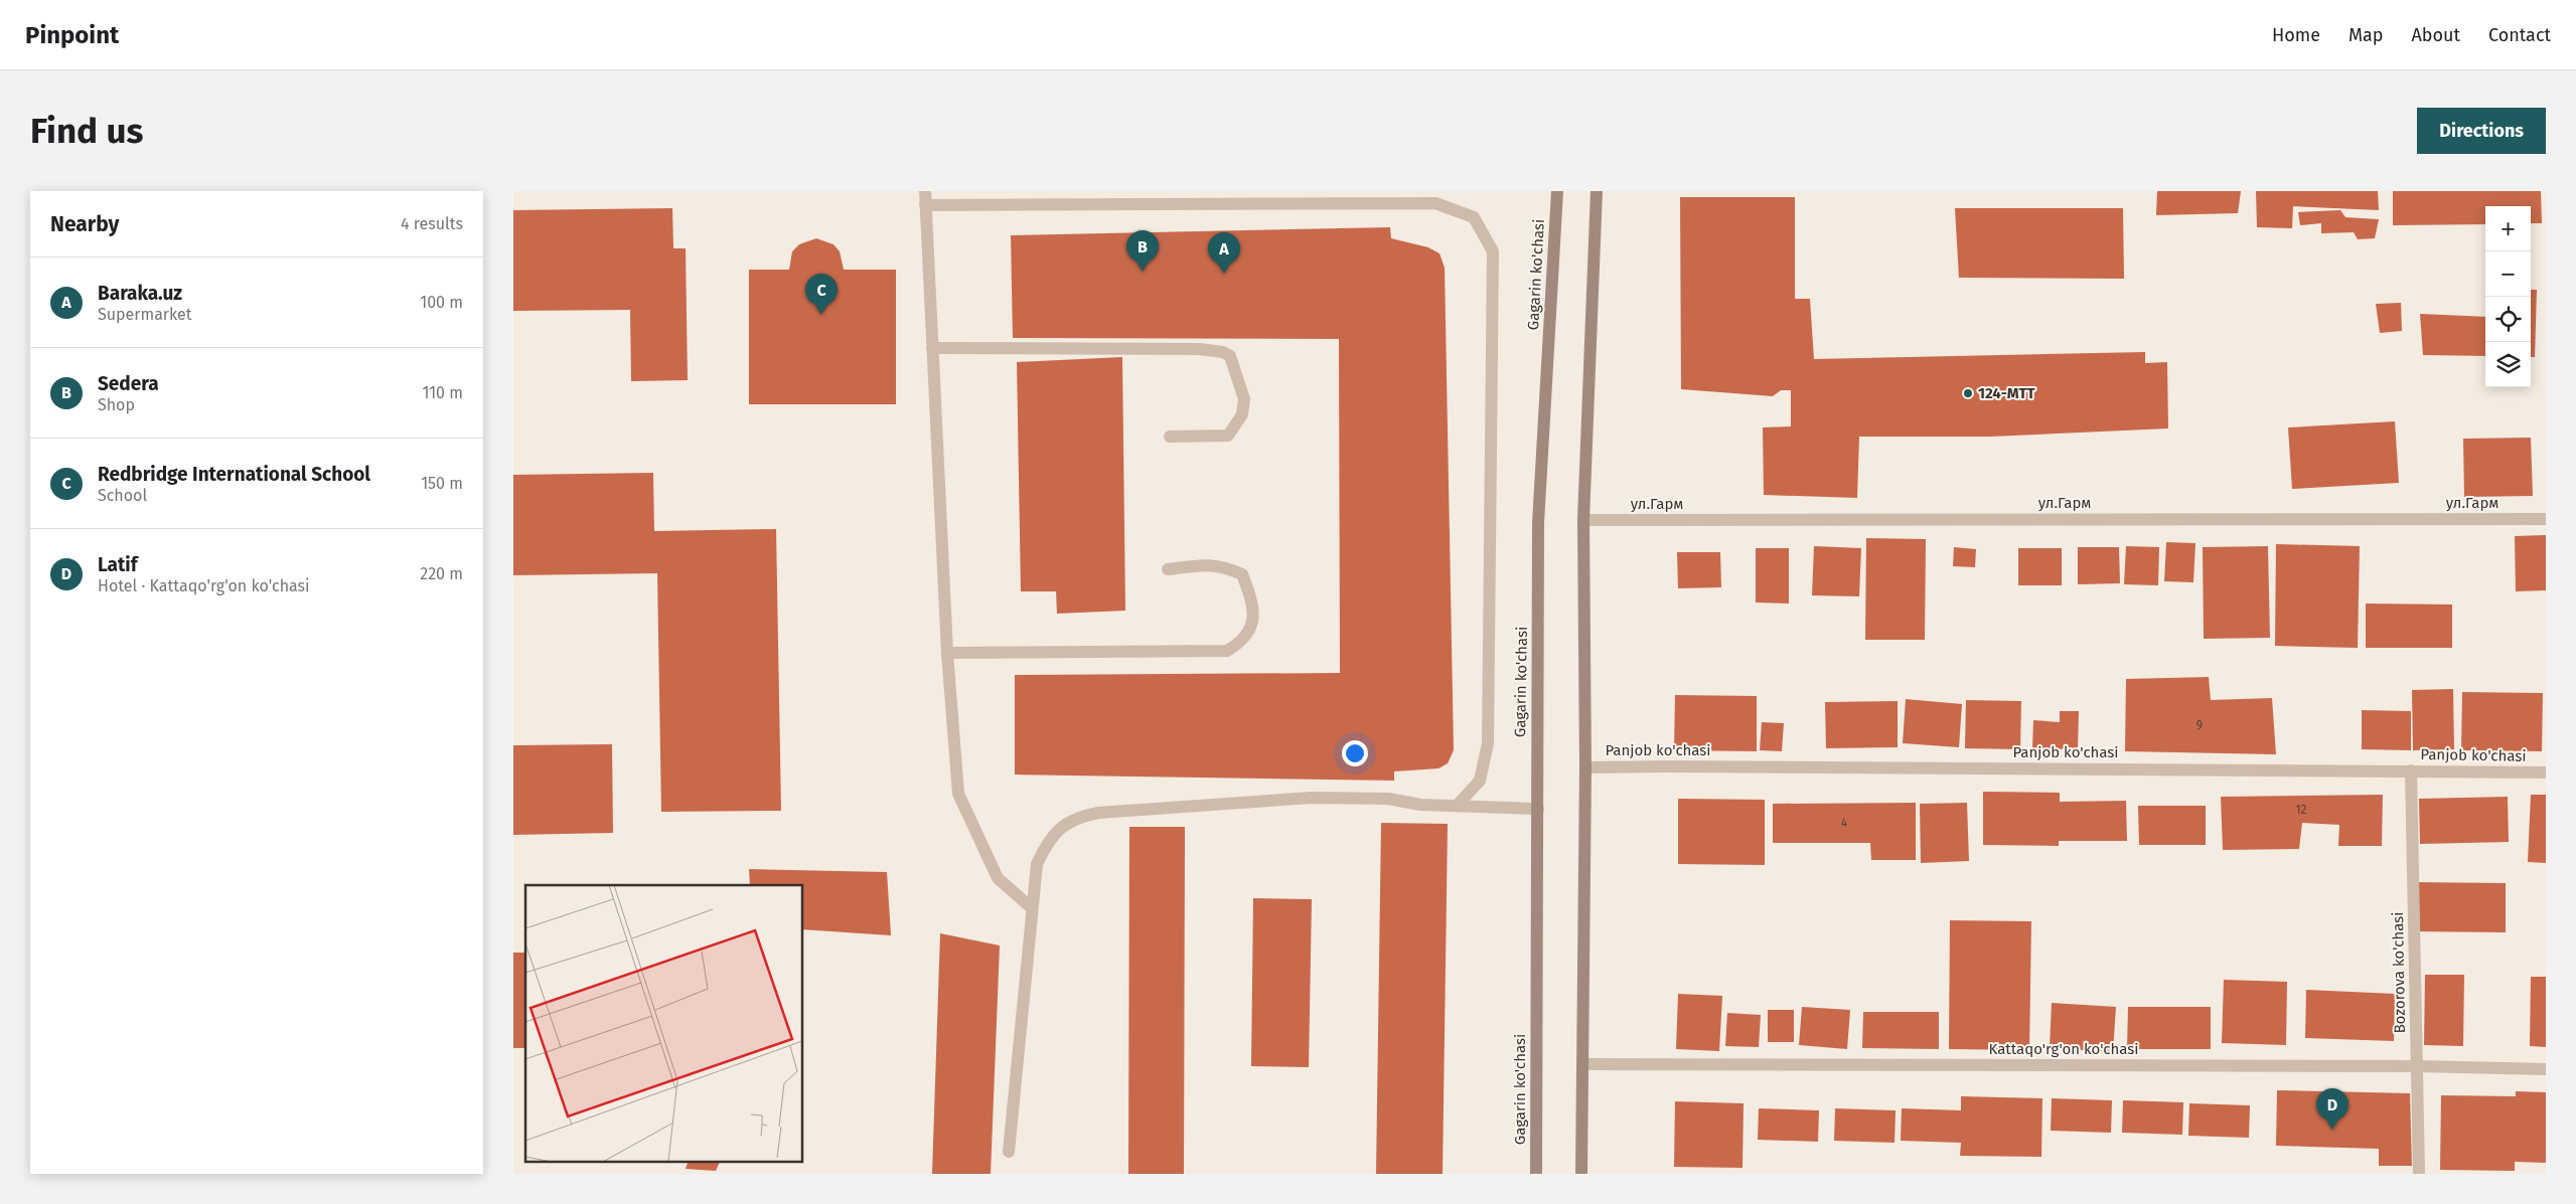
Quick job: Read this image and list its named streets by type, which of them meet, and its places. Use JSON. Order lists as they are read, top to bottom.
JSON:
{
  "streets": {
    "main road": ["Gagarin ko'chasi"],
    "street": [
      "ул.Гарм",
      "Panjob ko'chasi",
      "Bozorova ko'chasi",
      "Kattaqo'rg'on ko'chasi"
    ]
  },
  "crossings": [
    ["Panjob ko'chasi", "Bozorova ko'chasi"],
    ["Bozorova ko'chasi", "Kattaqo'rg'on ko'chasi"]
  ],
  "places": ["124-MTT"],
  "house_numbers": ["9", "12", "4"],
  "page": {
    "header": "Pinpoint",
    "nav": [
      "Home",
      "Map",
      "About",
      "Contact"
    ],
    "buttons": "Directions",
    "title": "Find us",
    "heading": ["Nearby", "4 results"],
    "map_buttons": ["+", "−"],
    "pins": [
      "B",
      "A",
      "C",
      "D"
    ],
    "list": [
      {
        "mark": "A",
        "name": "Baraka.uz",
        "note": "Supermarket",
        "value": "100 m"
      },
      {
        "mark": "B",
        "name": "Sedera",
        "note": "Shop",
        "value": "110 m"
      },
      {
        "mark": "C",
        "name": "Redbridge International School",
        "note": "School",
        "value": "150 m"
      },
      {
        "mark": "D",
        "name": "Latif",
        "note": "Hotel · Kattaqo'rg'on ko'chasi",
        "value": "220 m"
      }
    ]
  }
}
